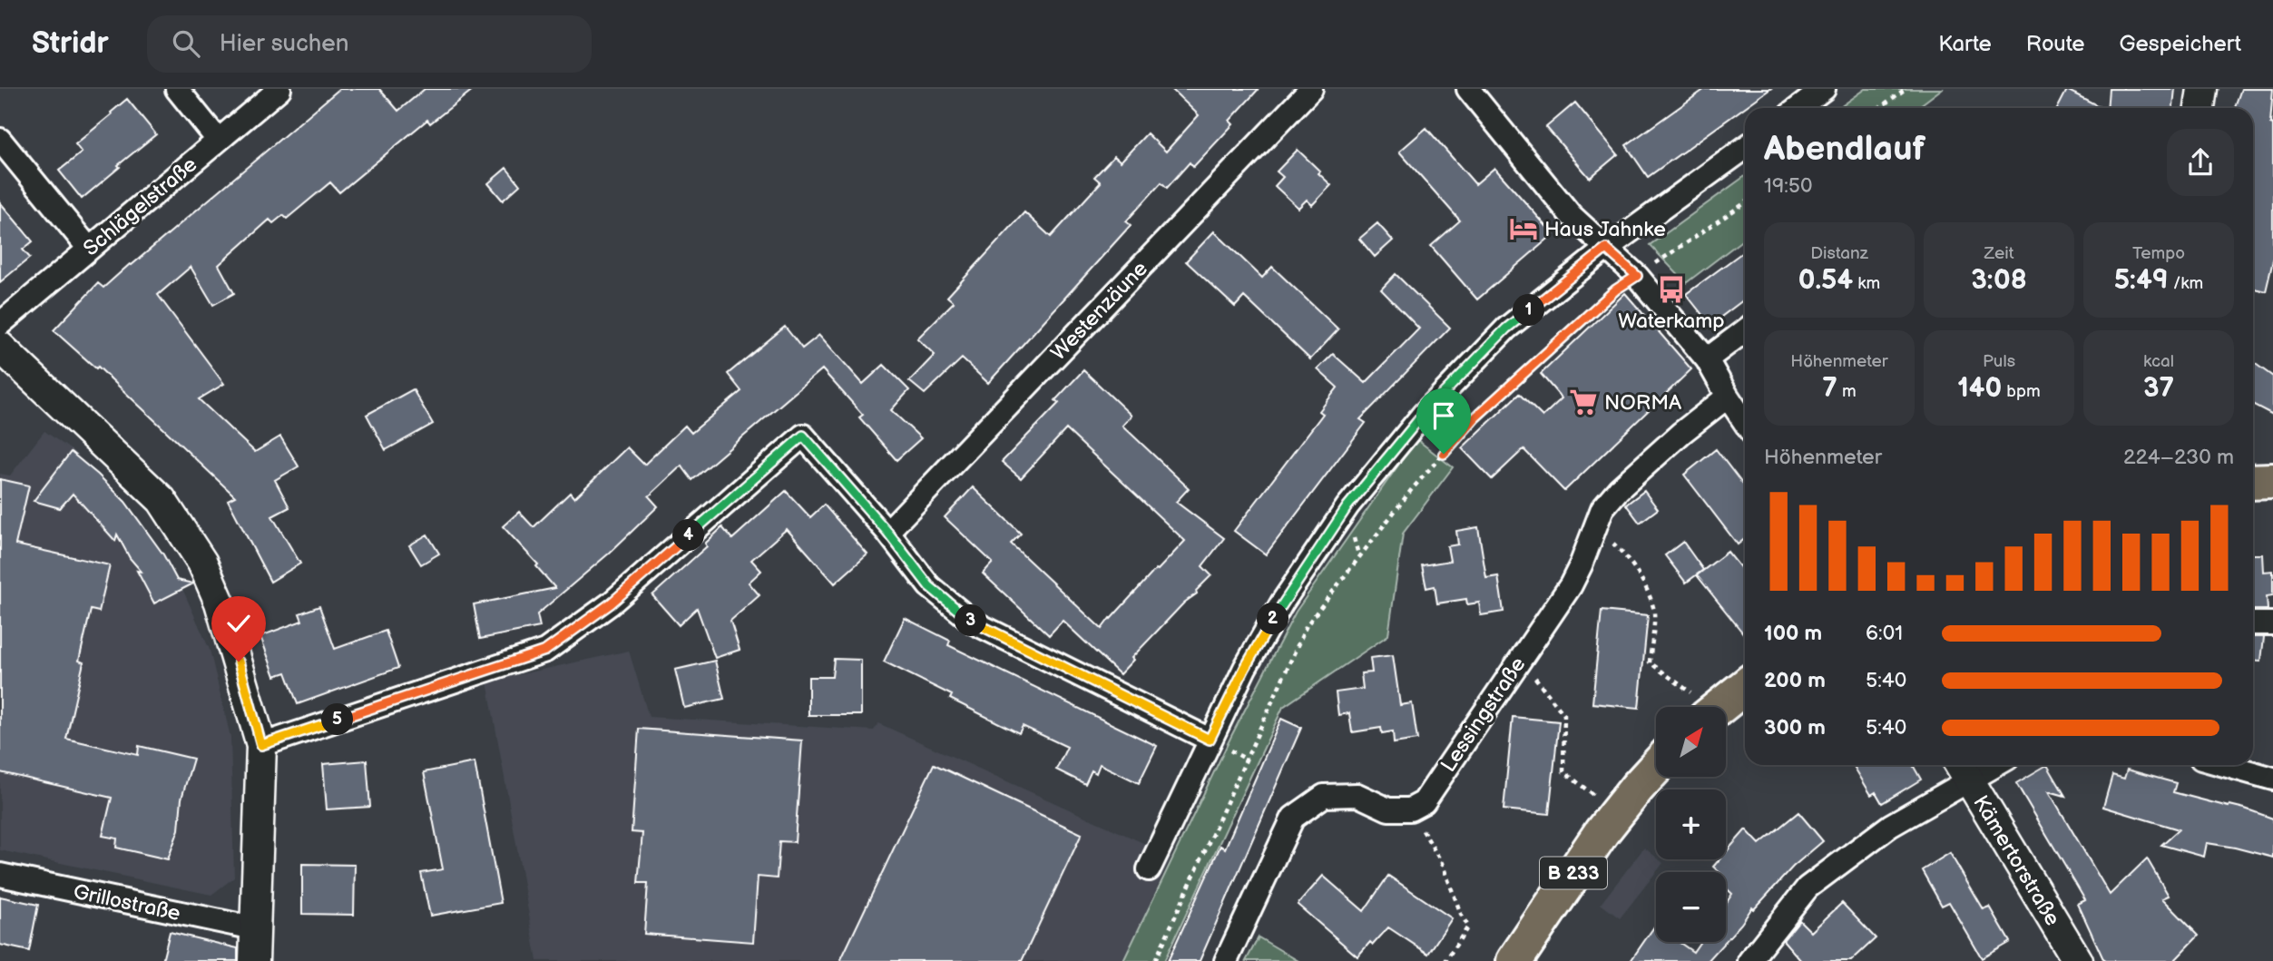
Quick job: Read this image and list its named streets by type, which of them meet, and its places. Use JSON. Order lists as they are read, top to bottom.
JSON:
{
  "streets": {
    "main road": ["B 233"],
    "street": [
      "Schlägelstraße",
      "Westenzäune",
      "Lessingstraße",
      "Kämertorstraße",
      "Grillostraße"
    ]
  },
  "places": {
    "hotel": ["Haus Jahnke"],
    "bus stop": ["Waterkamp"],
    "supermarket": ["NORMA"]
  },
  "north": "top right",
  "page": {
    "header": "Stridr",
    "search": "Hier suchen",
    "nav": ["Karte", "Route", "Gespeichert"],
    "heading": ["Abendlauf", "19:50"],
    "stats": [
      ["Distanz", "0.54 km"],
      ["Zeit", "3:08"],
      ["Tempo", "5:49 /km"],
      ["Höhenmeter", "7 m"],
      ["Puls", "140 bpm"],
      ["kcal", "37"]
    ],
    "pins": [
      "1",
      "4",
      "2",
      "3",
      "5"
    ],
    "chart": ["Höhenmeter", "224–230 m"],
    "list": [
      {
        "name": "100 m",
        "note": "6:01"
      },
      {
        "name": "200 m",
        "note": "5:40"
      },
      {
        "name": "300 m",
        "note": "5:40"
      }
    ],
    "map_buttons": ["+", "−"]
  }
}
